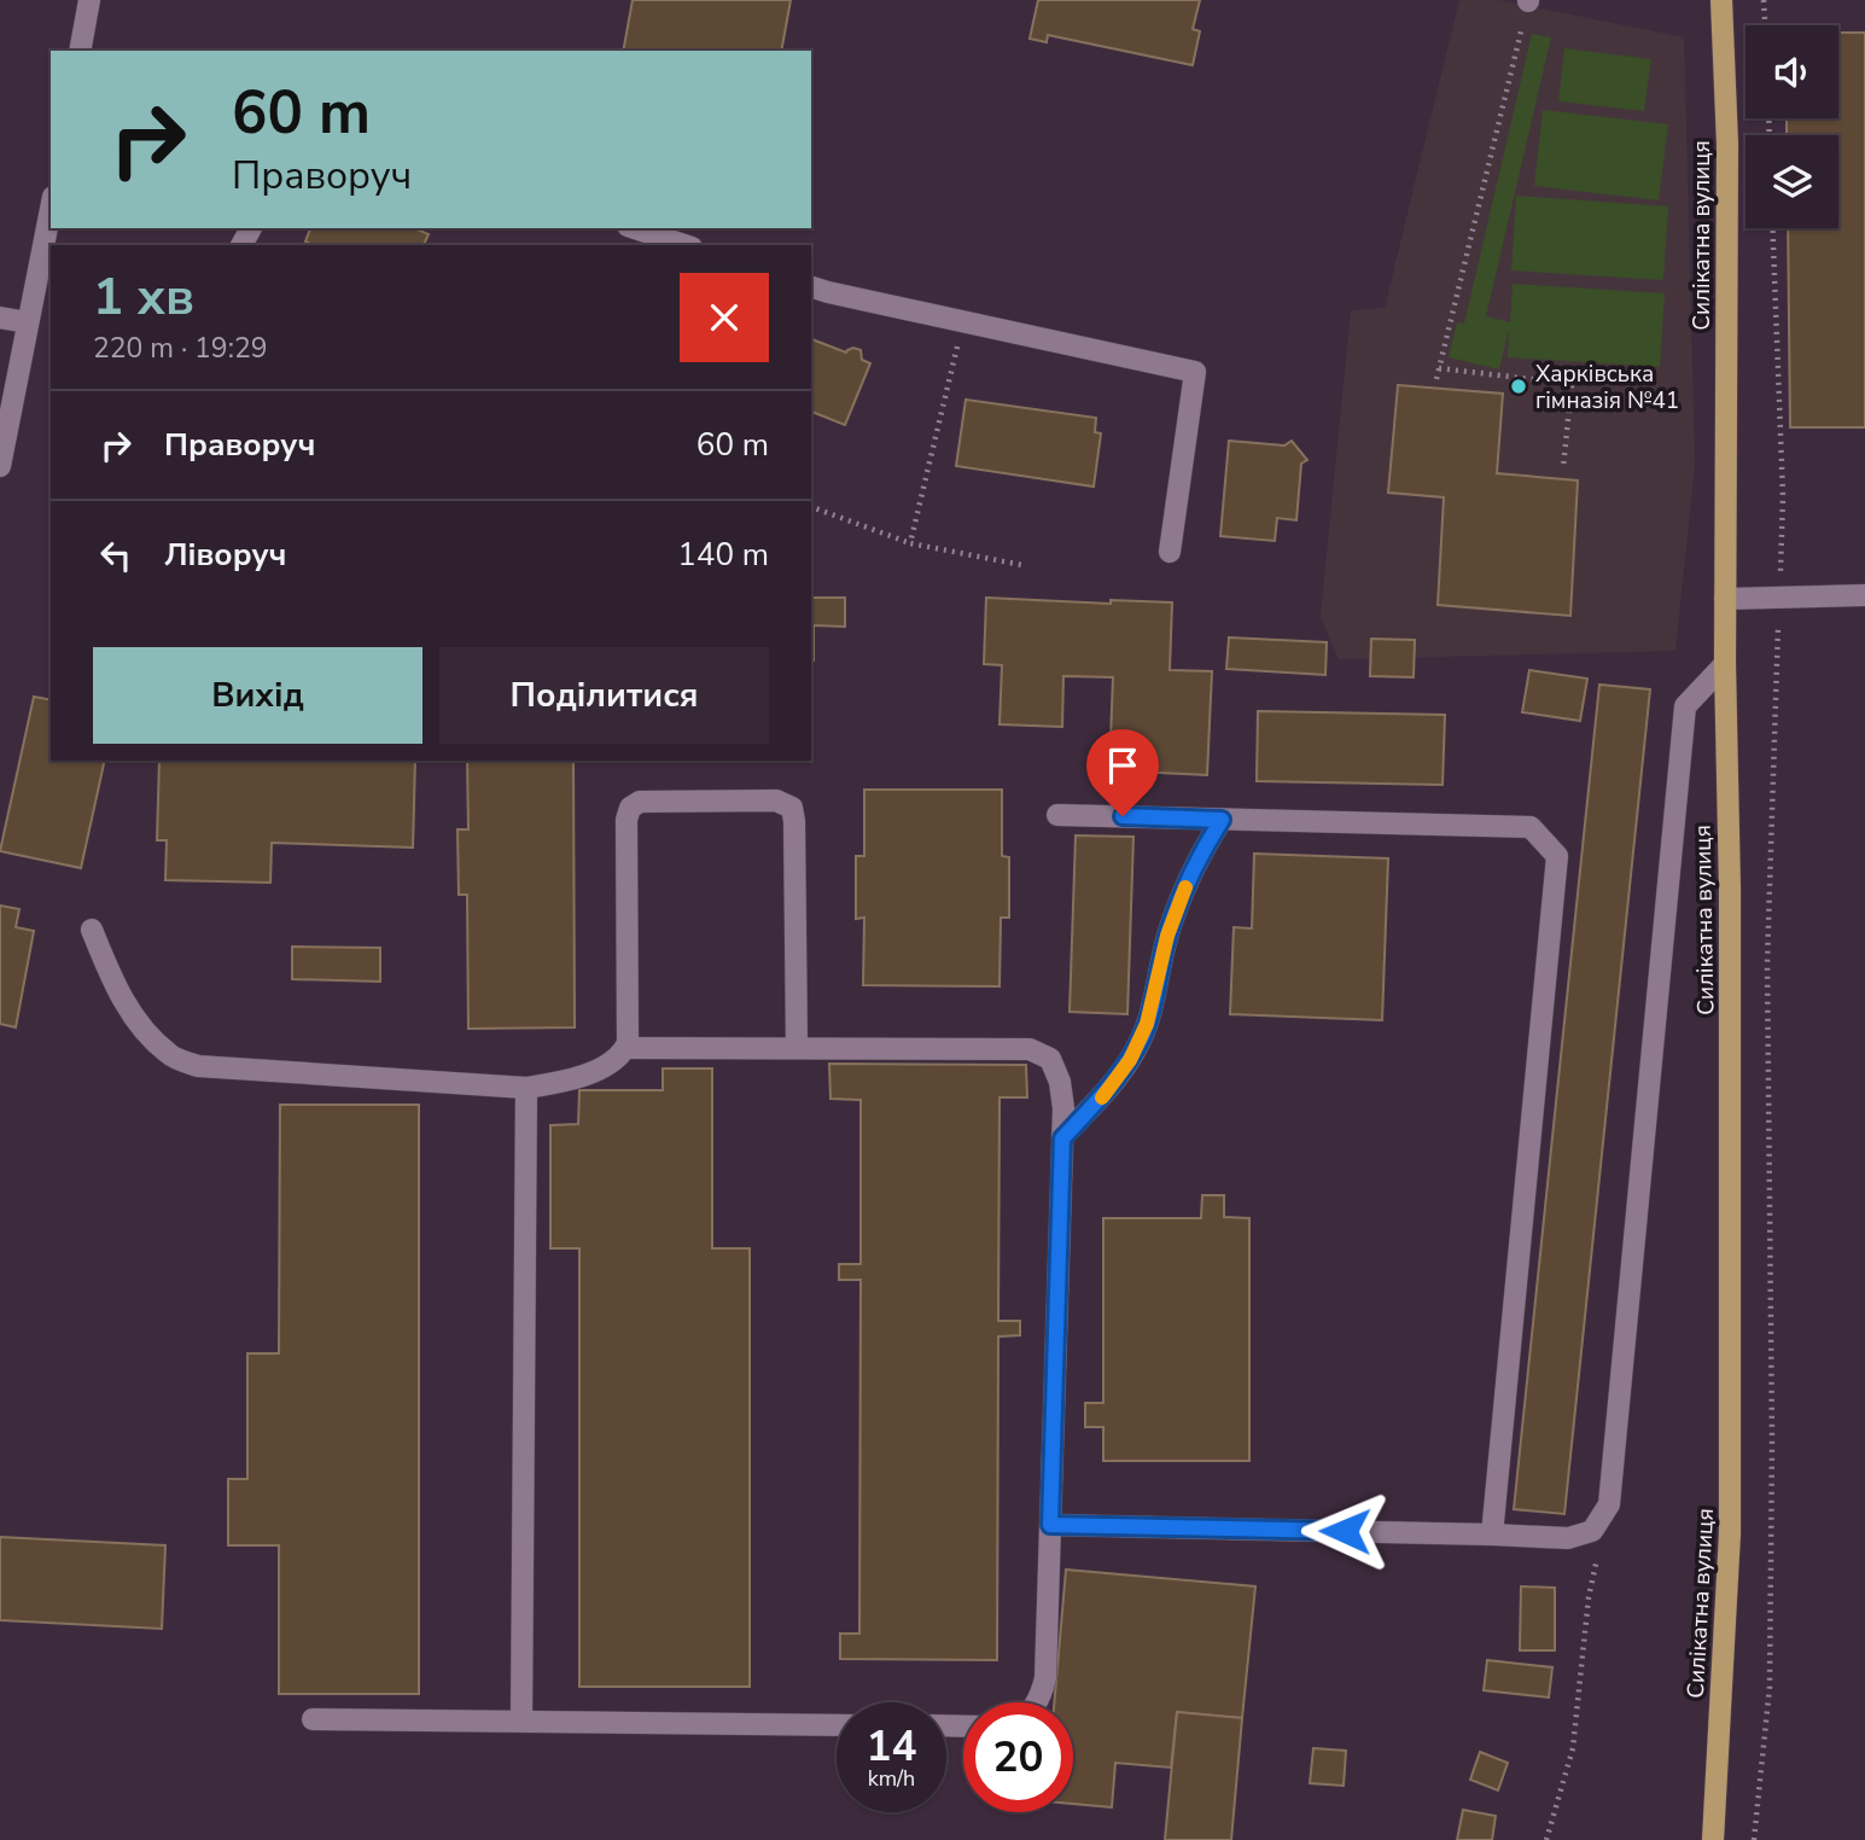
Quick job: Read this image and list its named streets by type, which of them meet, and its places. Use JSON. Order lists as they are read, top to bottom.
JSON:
{
  "streets": {
    "main road": ["Силікатна вулиця"]
  },
  "places": ["Харківська гімназія №41"],
  "page": {
    "turn": ["60 m", "Праворуч"],
    "heading": ["1 хв", "220 m · 19:29"],
    "list": [
      {
        "name": "Праворуч",
        "value": "60 m"
      },
      {
        "name": "Ліворуч",
        "value": "140 m"
      }
    ],
    "buttons": ["Вихід", "Поділитися"],
    "speed": "14 km/h",
    "limit": "20"
  }
}
